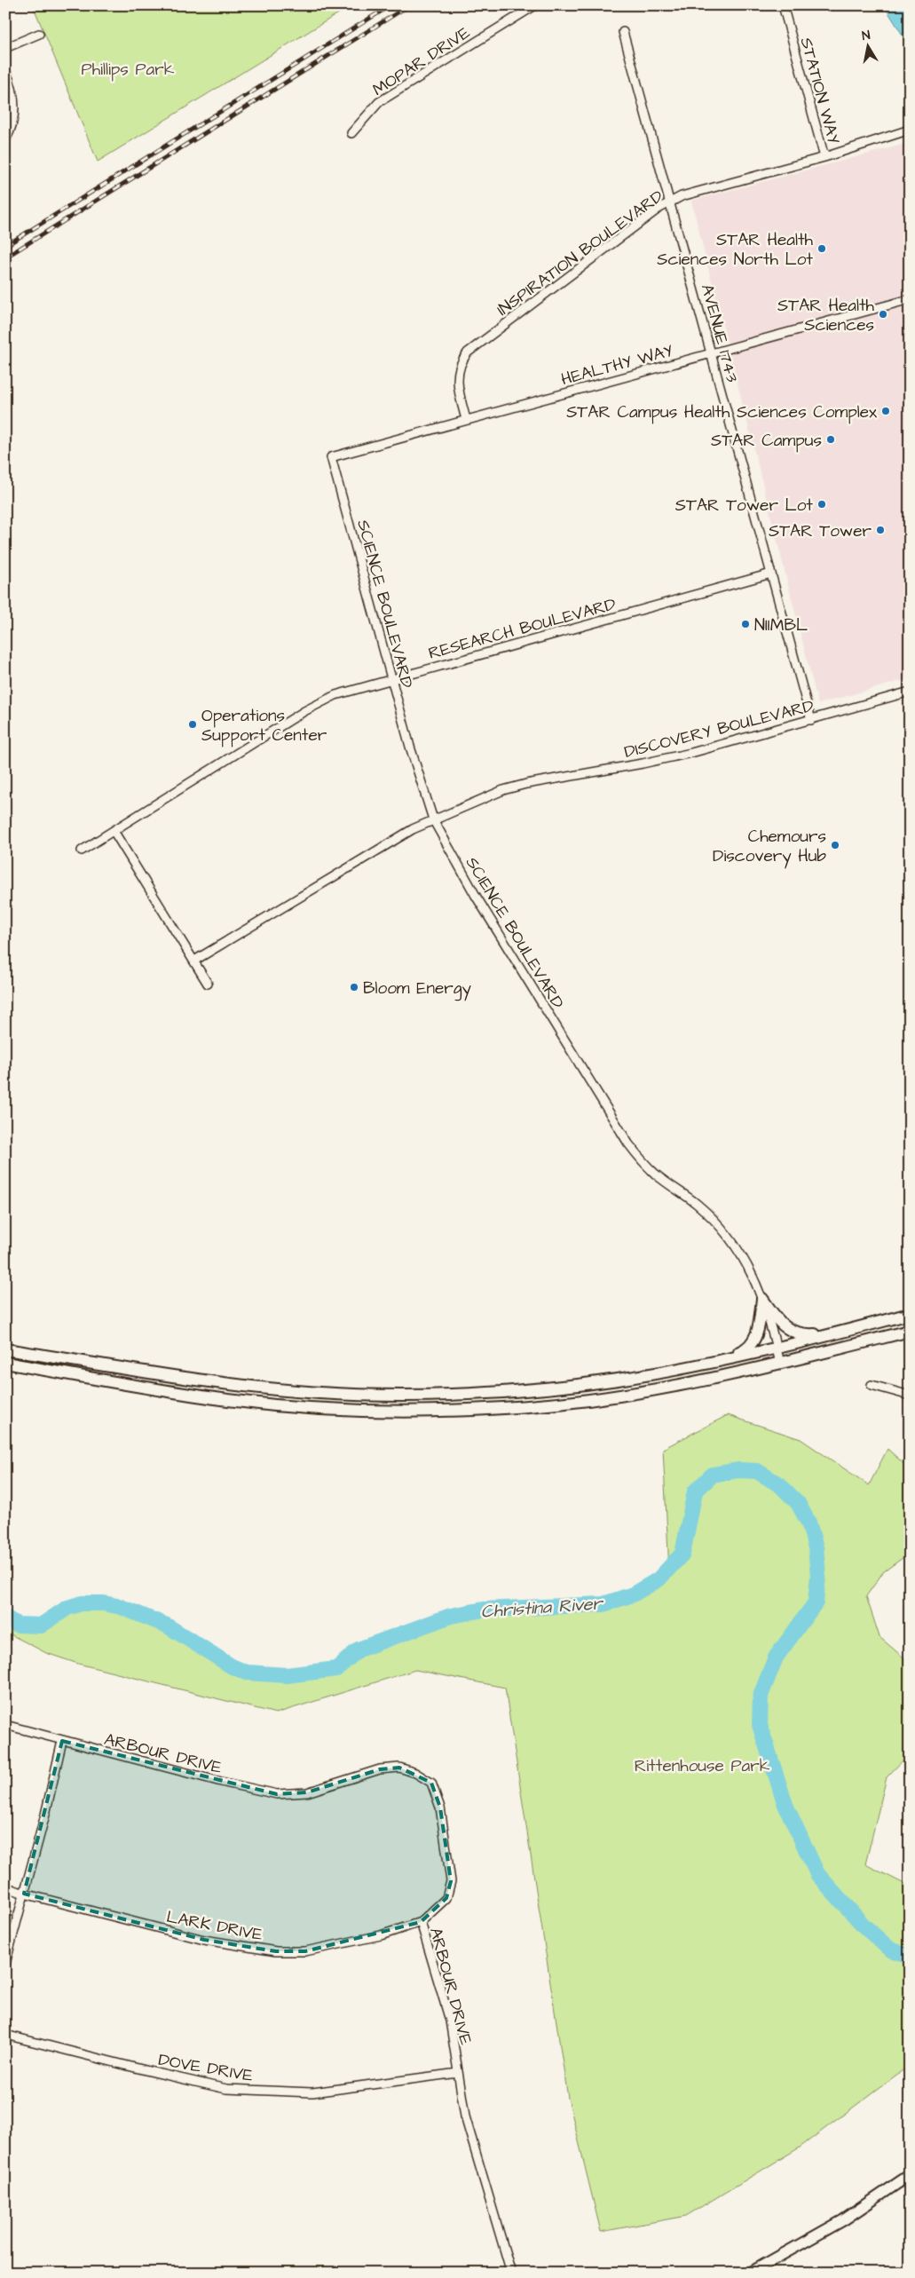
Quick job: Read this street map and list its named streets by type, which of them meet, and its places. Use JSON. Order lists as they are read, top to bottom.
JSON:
{
  "streets": {
    "street": [
      "MOPAR DRIVE",
      "STATION WAY",
      "INSPIRATION BOULEVARD",
      "AVENUE 1743",
      "HEALTHY WAY",
      "SCIENCE BOULEVARD",
      "RESEARCH BOULEVARD",
      "DISCOVERY BOULEVARD",
      "ARBOUR DRIVE",
      "LARK DRIVE",
      "DOVE DRIVE"
    ]
  },
  "crossings": [
    ["STATION WAY", "INSPIRATION BOULEVARD"],
    ["INSPIRATION BOULEVARD", "AVENUE 1743"],
    ["INSPIRATION BOULEVARD", "HEALTHY WAY"],
    ["AVENUE 1743", "HEALTHY WAY"],
    ["AVENUE 1743", "RESEARCH BOULEVARD"],
    ["AVENUE 1743", "DISCOVERY BOULEVARD"],
    ["HEALTHY WAY", "SCIENCE BOULEVARD"],
    ["SCIENCE BOULEVARD", "RESEARCH BOULEVARD"],
    ["SCIENCE BOULEVARD", "DISCOVERY BOULEVARD"],
    ["ARBOUR DRIVE", "LARK DRIVE"],
    ["ARBOUR DRIVE", "DOVE DRIVE"]
  ],
  "water": ["Christina River"],
  "parks": ["Phillips Park", "Rittenhouse Park"],
  "places": [
    "STAR Health Sciences North Lot",
    "STAR Health Sciences",
    "STAR Campus Health Sciences Complex",
    "STAR Campus",
    "STAR Tower Lot",
    "STAR Tower",
    "NIIMBL",
    "Operations Support Center",
    "Chemours Discovery Hub",
    "Bloom Energy"
  ],
  "north": "top"
}
